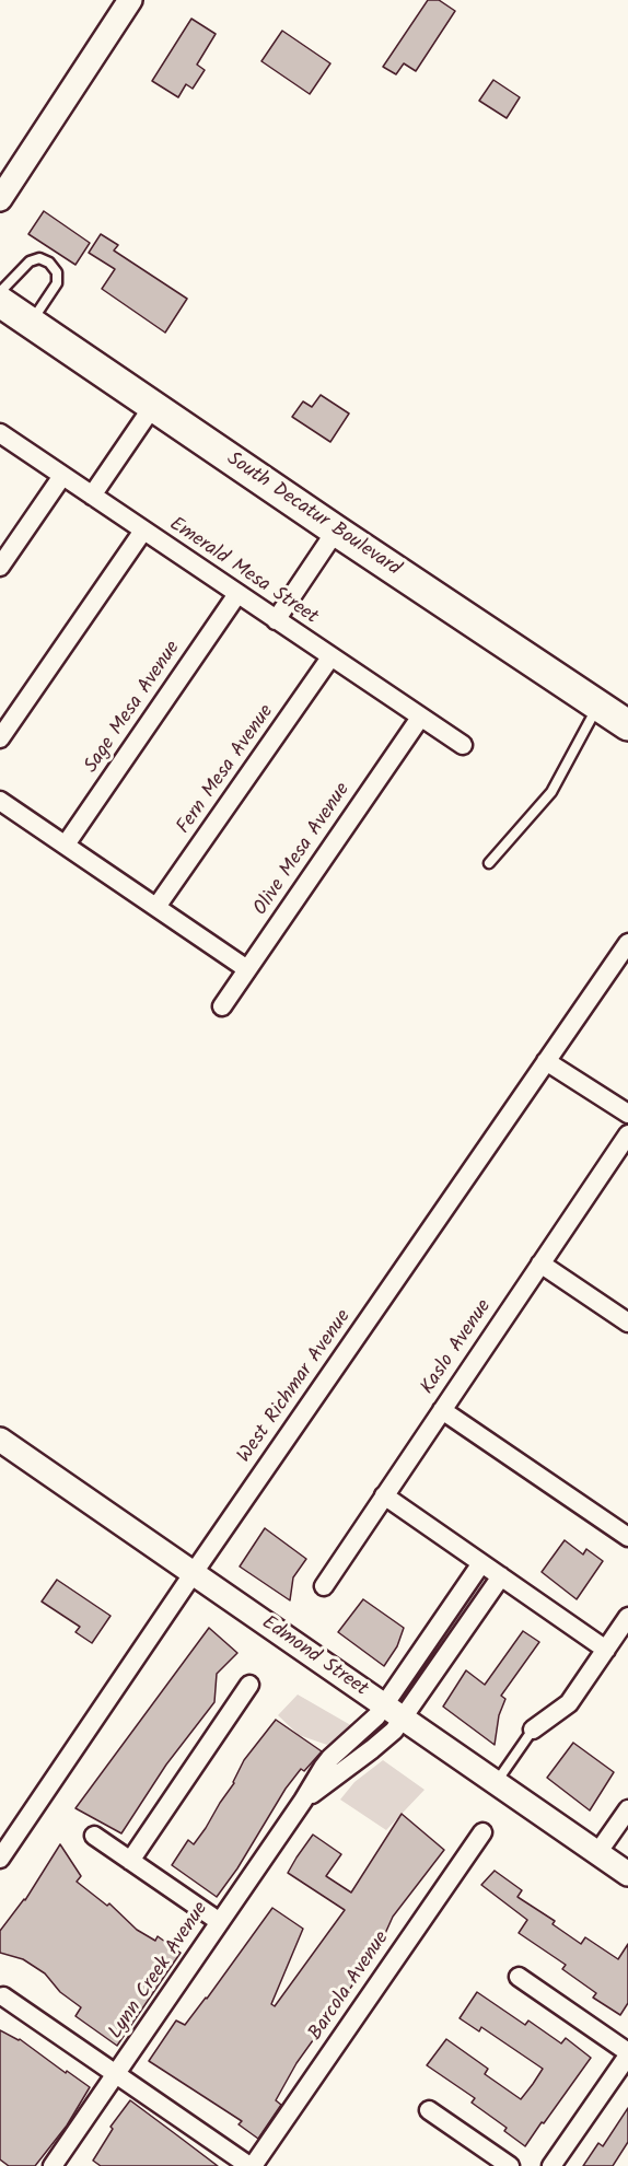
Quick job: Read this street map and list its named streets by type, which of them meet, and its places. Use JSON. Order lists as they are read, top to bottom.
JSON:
{
  "streets": {
    "main road": ["South Decatur Boulevard"],
    "street": [
      "Emerald Mesa Street",
      "Sage Mesa Avenue",
      "Fern Mesa Avenue",
      "Olive Mesa Avenue",
      "Kaslo Avenue",
      "West Richmar Avenue",
      "Edmond Street",
      "Lynn Creek Avenue",
      "Barcola Avenue"
    ]
  },
  "crossings": [
    ["Emerald Mesa Street", "Sage Mesa Avenue"],
    ["Emerald Mesa Street", "Fern Mesa Avenue"],
    ["Emerald Mesa Street", "Olive Mesa Avenue"],
    ["West Richmar Avenue", "Edmond Street"],
    ["Edmond Street", "Lynn Creek Avenue"]
  ]
}
